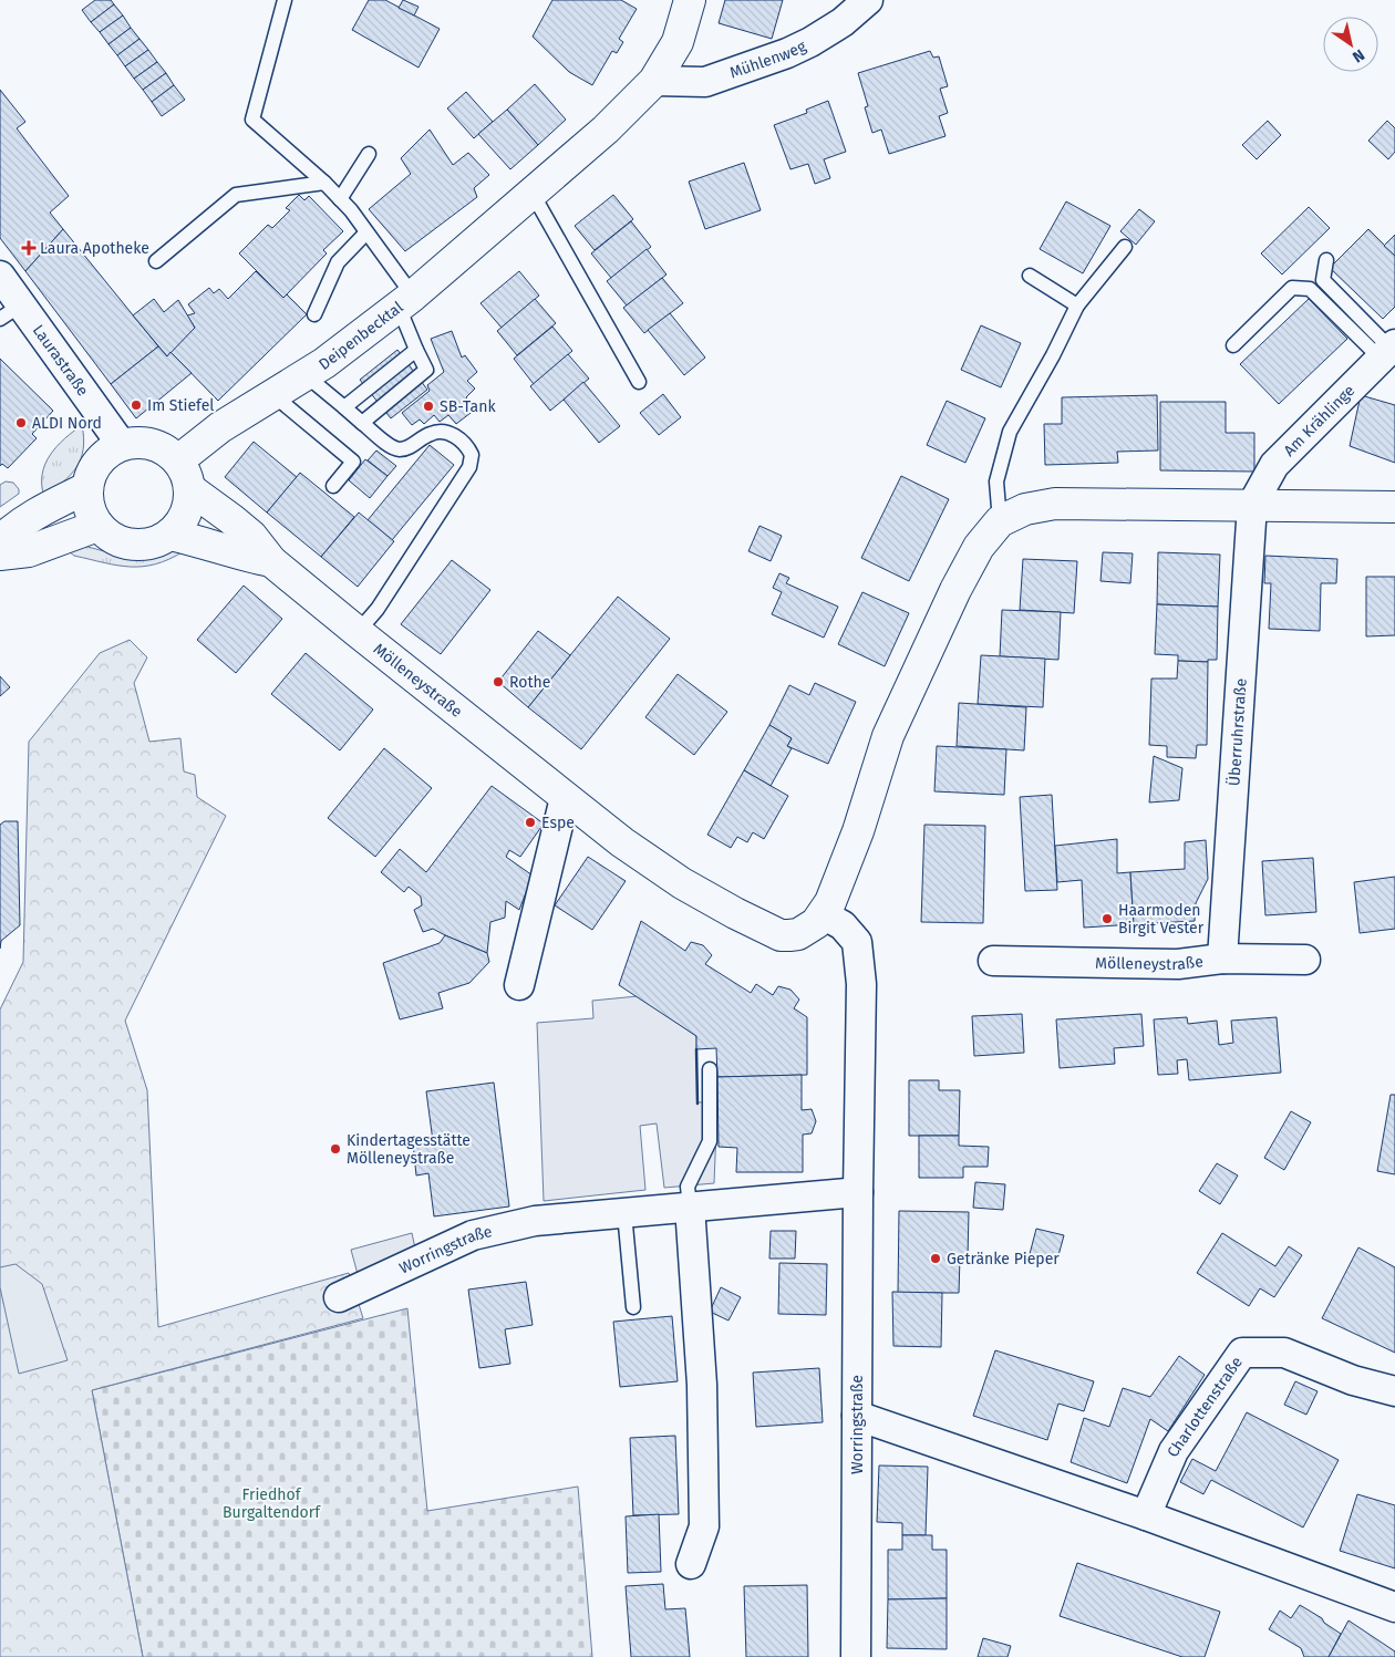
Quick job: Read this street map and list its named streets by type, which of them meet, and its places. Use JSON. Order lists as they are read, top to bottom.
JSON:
{
  "streets": {
    "main road": ["Deipenbecktal", "Mölleneystraße"],
    "street": [
      "Mühlenweg",
      "Laurastraße",
      "Am Krählinge",
      "Überruhrstraße",
      "Worringstraße",
      "Charlottenstraße"
    ]
  },
  "crossings": [
    ["Mühlenweg", "Deipenbecktal"],
    ["Deipenbecktal", "Laurastraße"],
    ["Deipenbecktal", "Mölleneystraße"],
    ["Laurastraße", "Mölleneystraße"],
    ["Am Krählinge", "Überruhrstraße"],
    ["Mölleneystraße", "Überruhrstraße"],
    ["Mölleneystraße", "Worringstraße"]
  ],
  "parks": ["Friedhof Burgaltendorf"],
  "places": {
    "health": ["Laura Apotheke"],
    "other": [
      "Im Stiefel",
      "SB-Tank",
      "ALDI Nord",
      "Rothe",
      "Espe",
      "Haarmoden Birgit Vester",
      "Kindertagesstätte Mölleneystraße",
      "Getränke Pieper"
    ]
  },
  "north": "bottom right"
}
